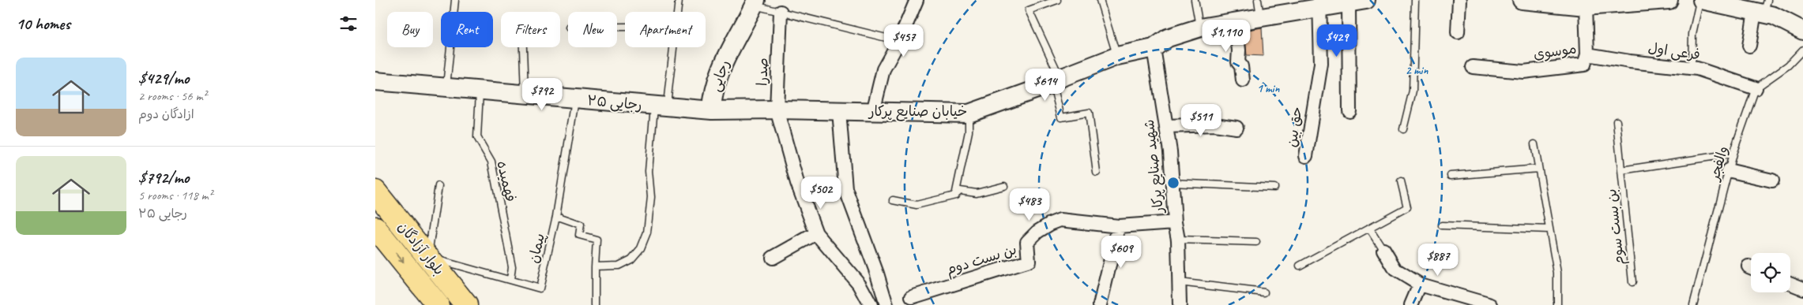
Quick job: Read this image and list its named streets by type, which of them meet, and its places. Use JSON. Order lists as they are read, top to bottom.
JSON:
{
  "streets": {
    "highway": ["بلوار آزادگان"],
    "street": [
      "موسوی",
      "فرعی اول",
      "صدرا",
      "رجایی",
      "رجایی ۲۵",
      "خیابان صنایع پرکار",
      "حق بین",
      "شهید صنایع پرکار",
      "بن بست دوم"
    ],
    "lane": [
      "والفجر",
      "فهمیده",
      "بن بست سوم",
      "پیمان"
    ]
  },
  "crossings": [
    ["موسوی", "فرعی اول"],
    ["فرعی اول", "والفجر"],
    ["صدرا", "خیابان صنایع پرکار"],
    ["رجایی", "رجایی ۲۵"],
    ["رجایی", "خیابان صنایع پرکار"],
    ["رجایی ۲۵", "خیابان صنایع پرکار"],
    ["رجایی ۲۵", "فهمیده"],
    ["رجایی ۲۵", "پیمان"],
    ["خیابان صنایع پرکار", "حق بین"],
    ["خیابان صنایع پرکار", "شهید صنایع پرکار"],
    ["والفجر", "بن بست سوم"],
    ["شهید صنایع پرکار", "بن بست دوم"],
    ["فهمیده", "پیمان"],
    ["بلوار آزادگان", "پیمان"]
  ],
  "page": {
    "heading": "10 homes",
    "chip": [
      "Buy",
      "Rent",
      "Filters",
      "New",
      "Apartment"
    ],
    "price": [
      "$1,110",
      "$457",
      "$429",
      "$614",
      "$792",
      "$511",
      "$502",
      "$483",
      "$609",
      "$887"
    ],
    "list": [
      {
        "name": "$429/mo",
        "note": "2 rooms · 56 m² · ازادگان دوم"
      },
      {
        "name": "$792/mo",
        "note": "5 rooms · 118 m² · رجایی ۲۵"
      }
    ]
  },
  "rings": ["2 min", "1 min"]
}
